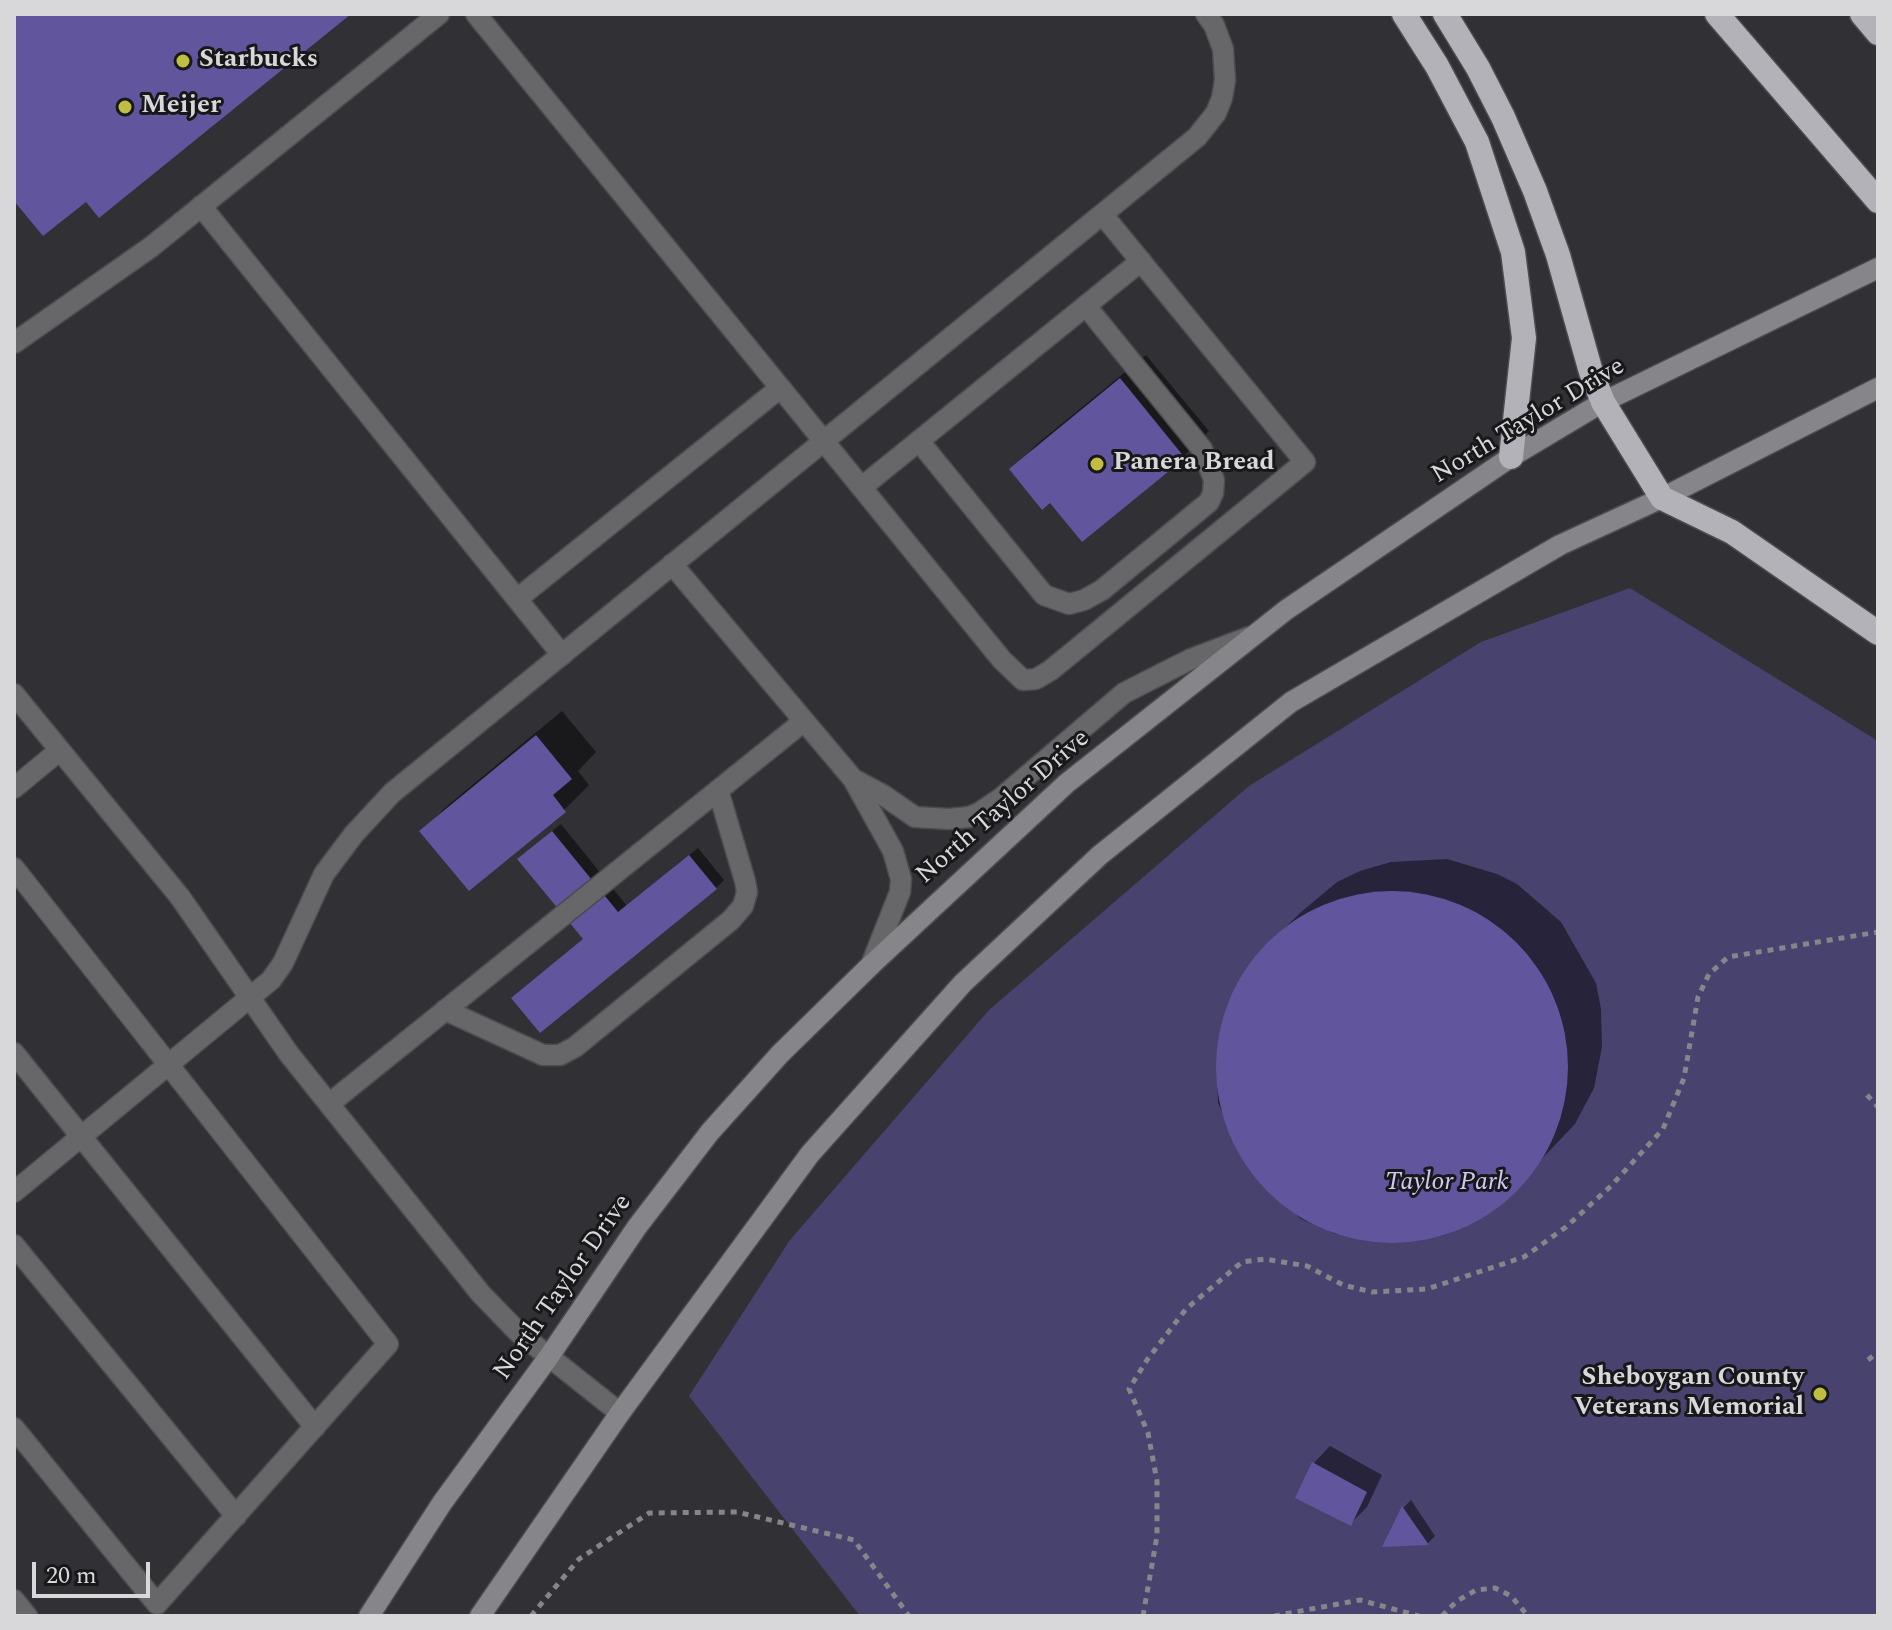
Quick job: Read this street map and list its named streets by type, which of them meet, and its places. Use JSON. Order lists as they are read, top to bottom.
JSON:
{
  "streets": {
    "main road": ["North Taylor Drive"]
  },
  "parks": ["Taylor Park"],
  "places": [
    "Starbucks",
    "Meijer",
    "Panera Bread",
    "Sheboygan County Veterans Memorial"
  ],
  "scale_bar": "20 m"
}
